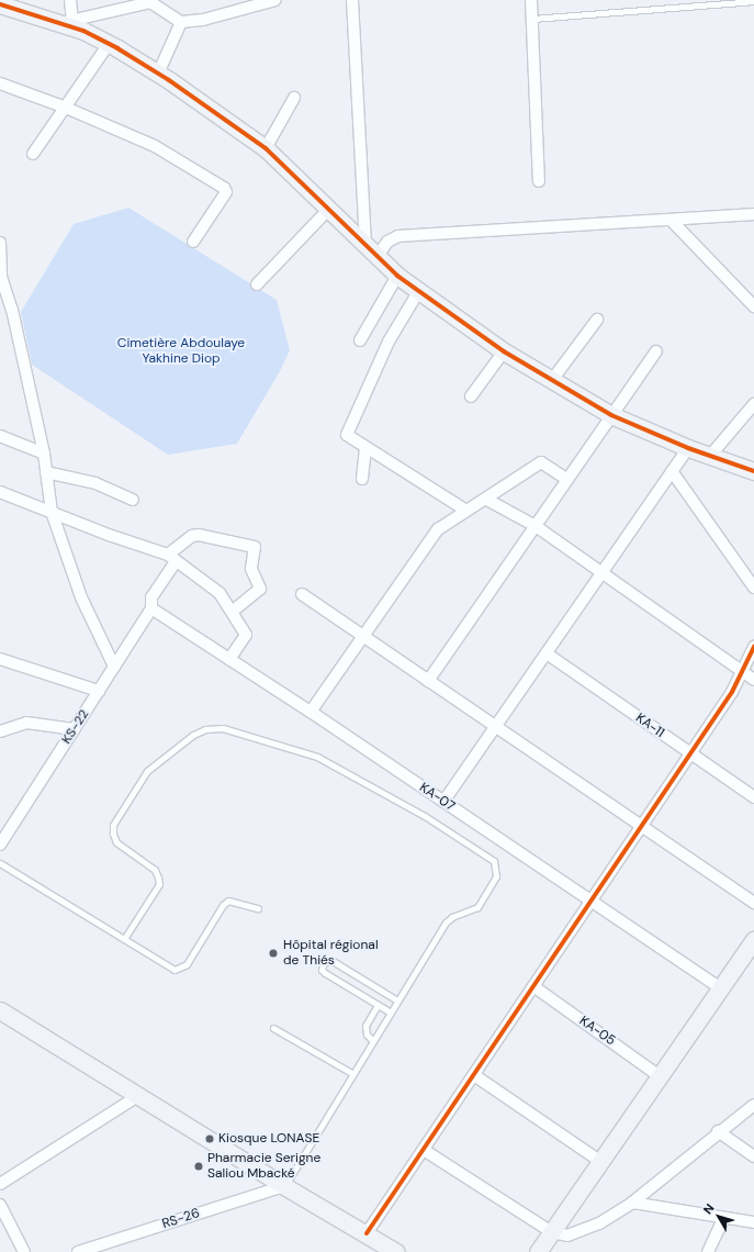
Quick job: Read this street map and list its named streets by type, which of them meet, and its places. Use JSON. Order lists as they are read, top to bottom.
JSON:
{
  "streets": {
    "street": [
      "KA-11",
      "KS-22",
      "KA-07",
      "KA-05",
      "RS-26"
    ]
  },
  "crossings": [
    ["KS-22", "KA-07"]
  ],
  "parks": ["Cimetière Abdoulaye Yakhine Diop"],
  "places": ["Hôpital régional de Thiés", "Kiosque LONASE", "Pharmacie Serigne Saliou Mbacké"],
  "north": "top left"
}
